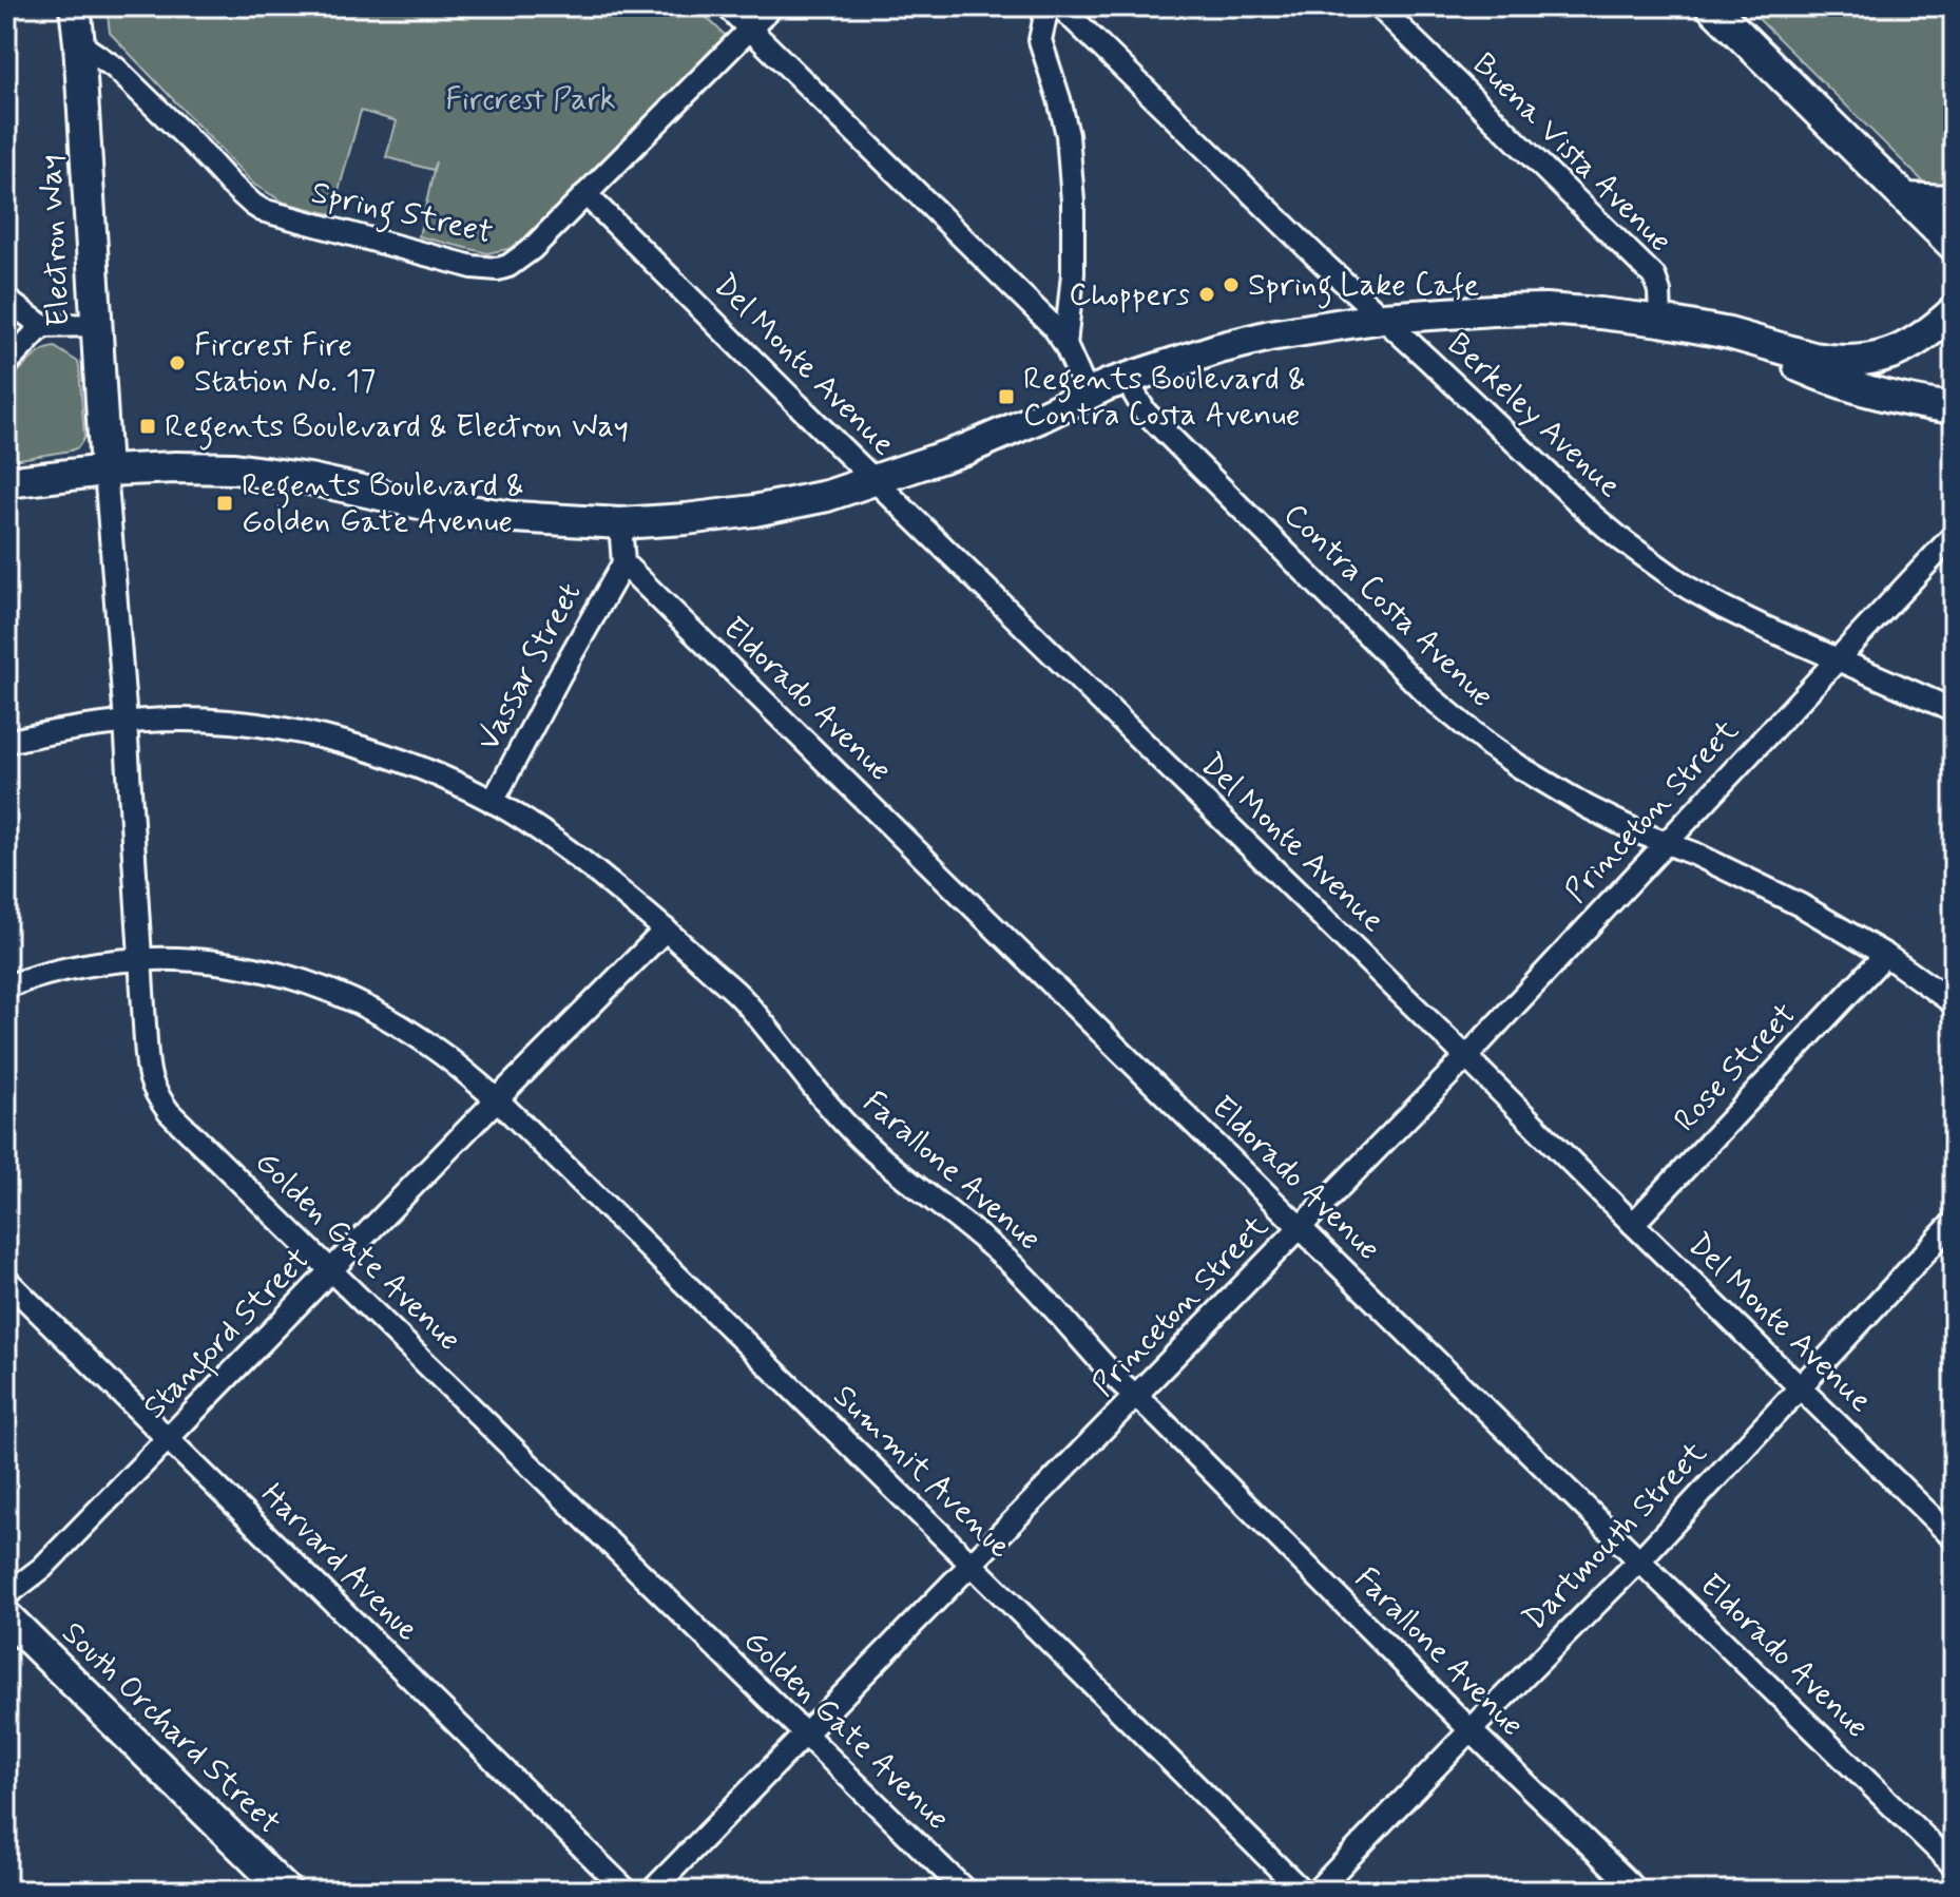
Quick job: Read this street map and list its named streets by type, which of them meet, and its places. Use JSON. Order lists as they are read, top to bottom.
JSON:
{
  "streets": {
    "main road": ["Electron Way", "South Orchard Street"],
    "street": [
      "Buena Vista Avenue",
      "Spring Street",
      "Del Monte Avenue",
      "Berkeley Avenue",
      "Contra Costa Avenue",
      "Vassar Street",
      "Eldorado Avenue",
      "Princeton Street",
      "Rose Street",
      "Farallone Avenue",
      "Golden Gate Avenue",
      "Stanford Street",
      "Summit Avenue",
      "Dartmouth Street",
      "Harvard Avenue"
    ]
  },
  "crossings": [
    ["Spring Street", "Electron Way"],
    ["Spring Street", "Del Monte Avenue"],
    ["Electron Way", "Golden Gate Avenue"],
    ["Del Monte Avenue", "Princeton Street"],
    ["Del Monte Avenue", "Rose Street"],
    ["Del Monte Avenue", "Dartmouth Street"],
    ["Berkeley Avenue", "Princeton Street"],
    ["Contra Costa Avenue", "Princeton Street"],
    ["Contra Costa Avenue", "Rose Street"],
    ["Vassar Street", "Eldorado Avenue"],
    ["Vassar Street", "Farallone Avenue"],
    ["Eldorado Avenue", "Princeton Street"],
    ["Eldorado Avenue", "Dartmouth Street"],
    ["Princeton Street", "Farallone Avenue"],
    ["Princeton Street", "Golden Gate Avenue"],
    ["Princeton Street", "Summit Avenue"],
    ["Farallone Avenue", "Golden Gate Avenue"],
    ["Farallone Avenue", "Stanford Street"],
    ["Farallone Avenue", "Dartmouth Street"],
    ["Golden Gate Avenue", "Stanford Street"],
    ["Golden Gate Avenue", "Summit Avenue"],
    ["Stanford Street", "Summit Avenue"],
    ["Stanford Street", "Harvard Avenue"]
  ],
  "parks": ["Fircrest Park"],
  "places": {
    "other": ["Spring Lake Cafe", "Choppers", "Fircrest Fire Station No. 17"],
    "transit": ["Regents Boulevard & Contra Costa Avenue", "Regents Boulevard & Electron Way", "Regents Boulevard & Golden Gate Avenue"]
  }
}
